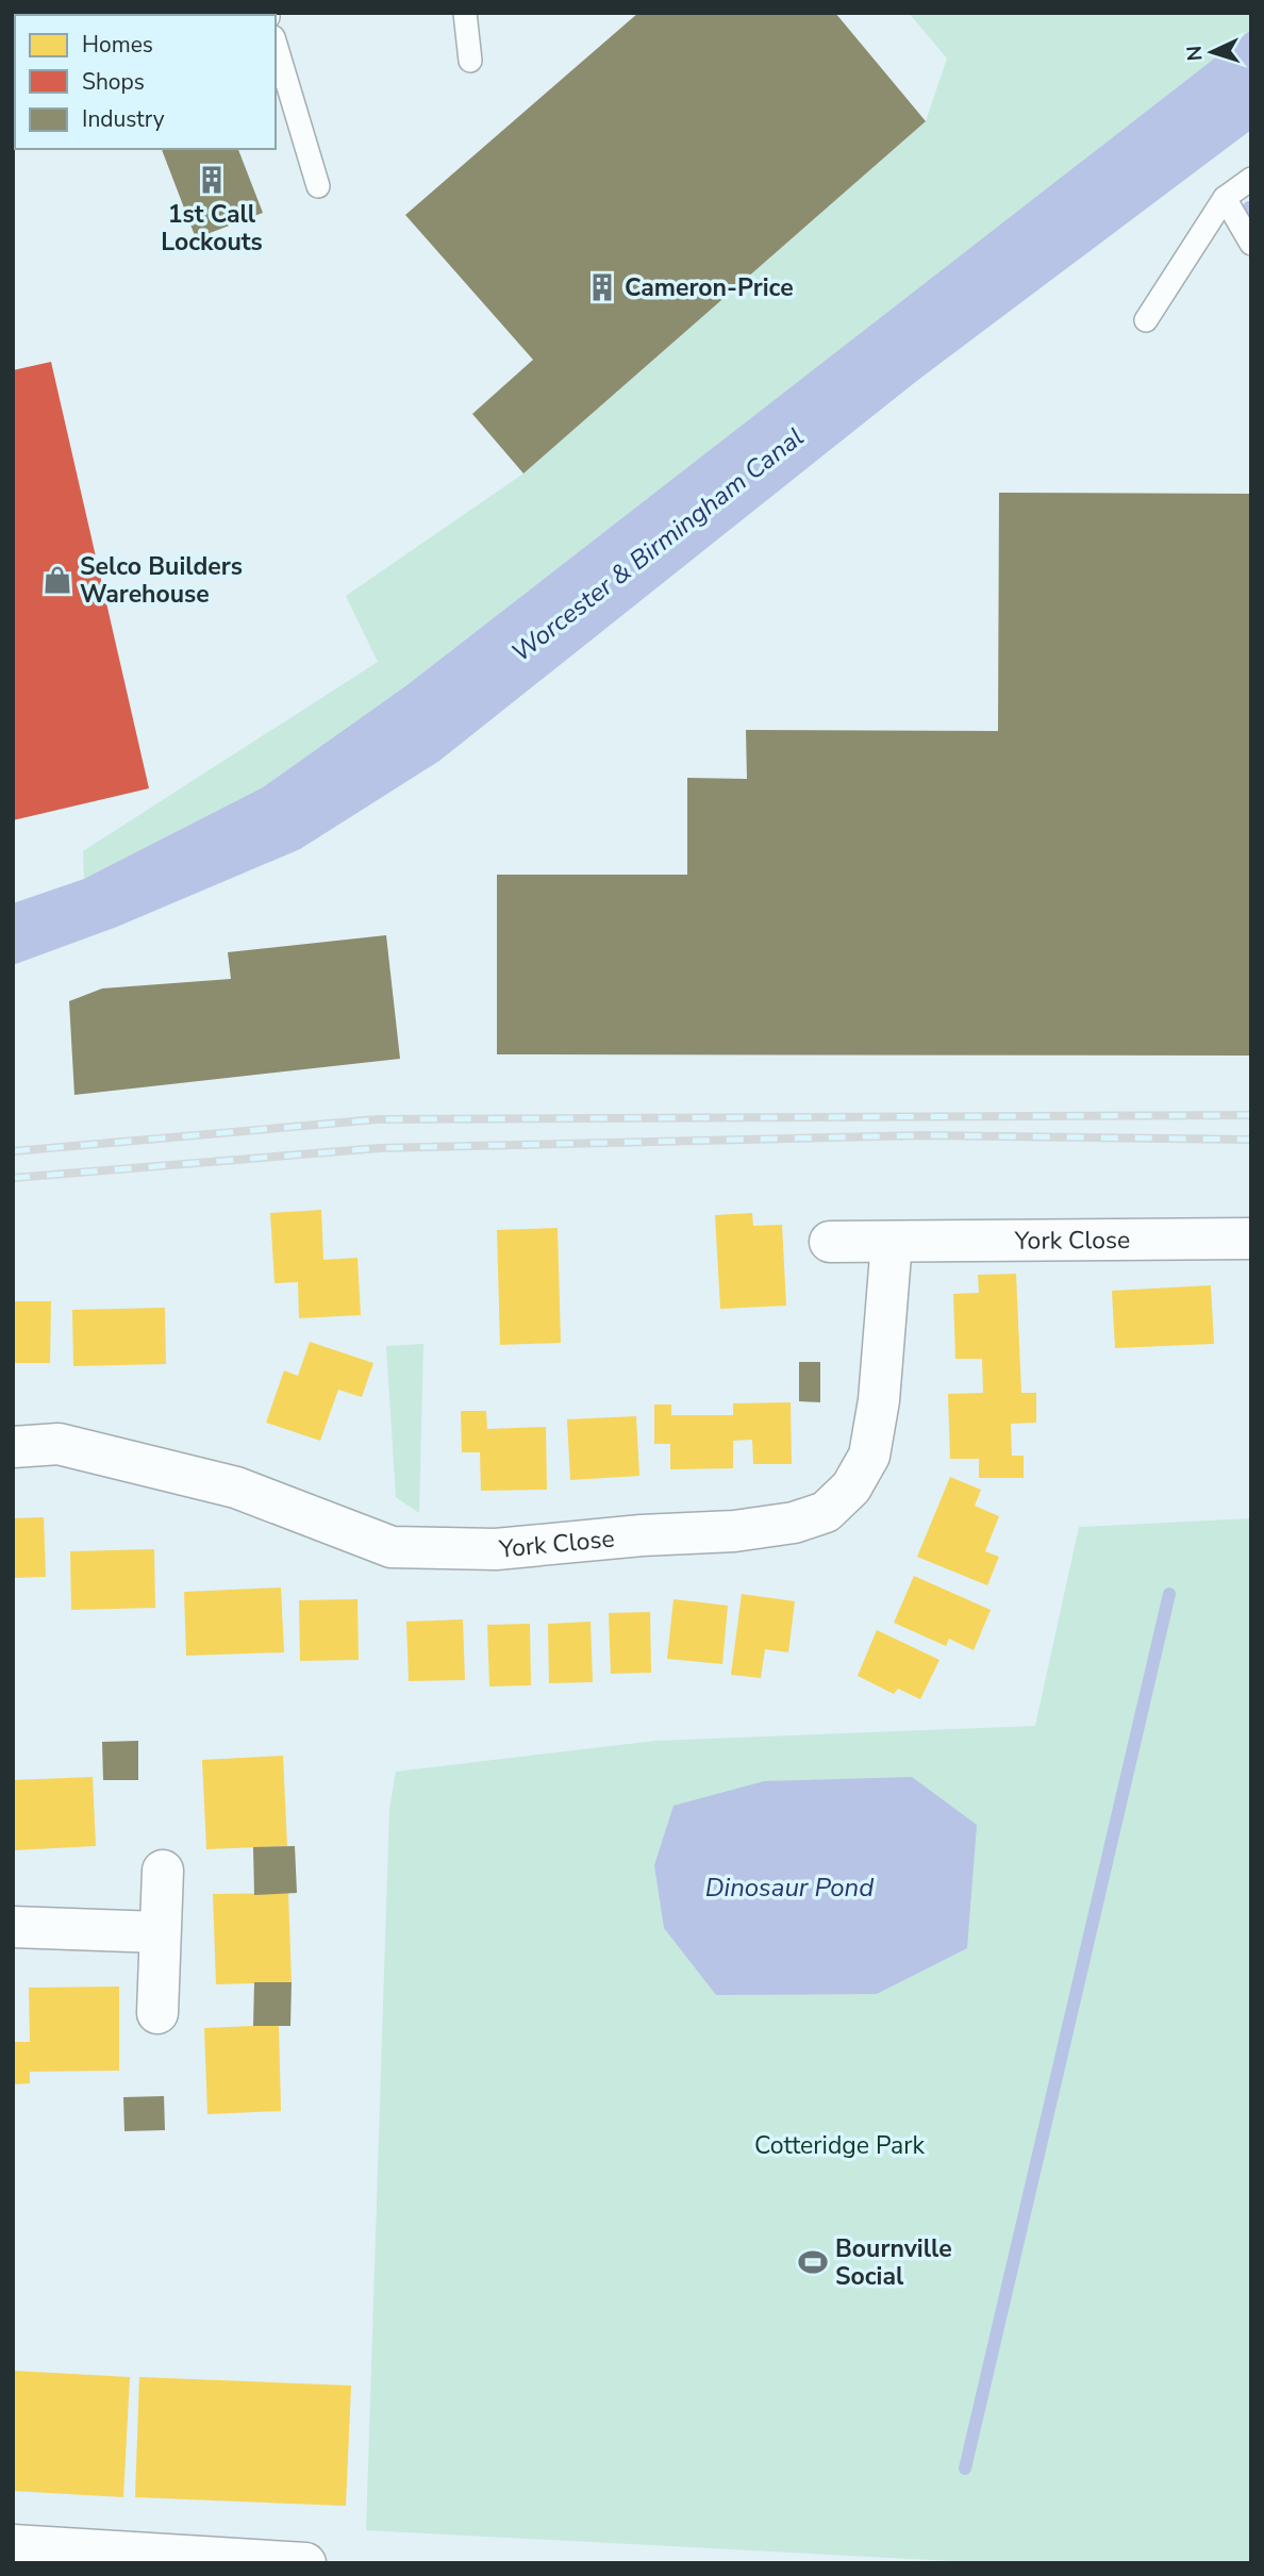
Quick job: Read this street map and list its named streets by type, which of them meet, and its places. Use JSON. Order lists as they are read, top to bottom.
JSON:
{
  "streets": {
    "street": ["York Close"]
  },
  "water": ["Worcester & Birmingham Canal", "Dinosaur Pond"],
  "parks": ["Cotteridge Park"],
  "places": {
    "building": ["1st Call Lockouts", "Cameron-Price"],
    "shop": ["Selco Builders Warehouse"],
    "sports": ["Bournville Social"]
  },
  "legend": ["Homes", "Shops", "Industry"],
  "north": "left"
}
